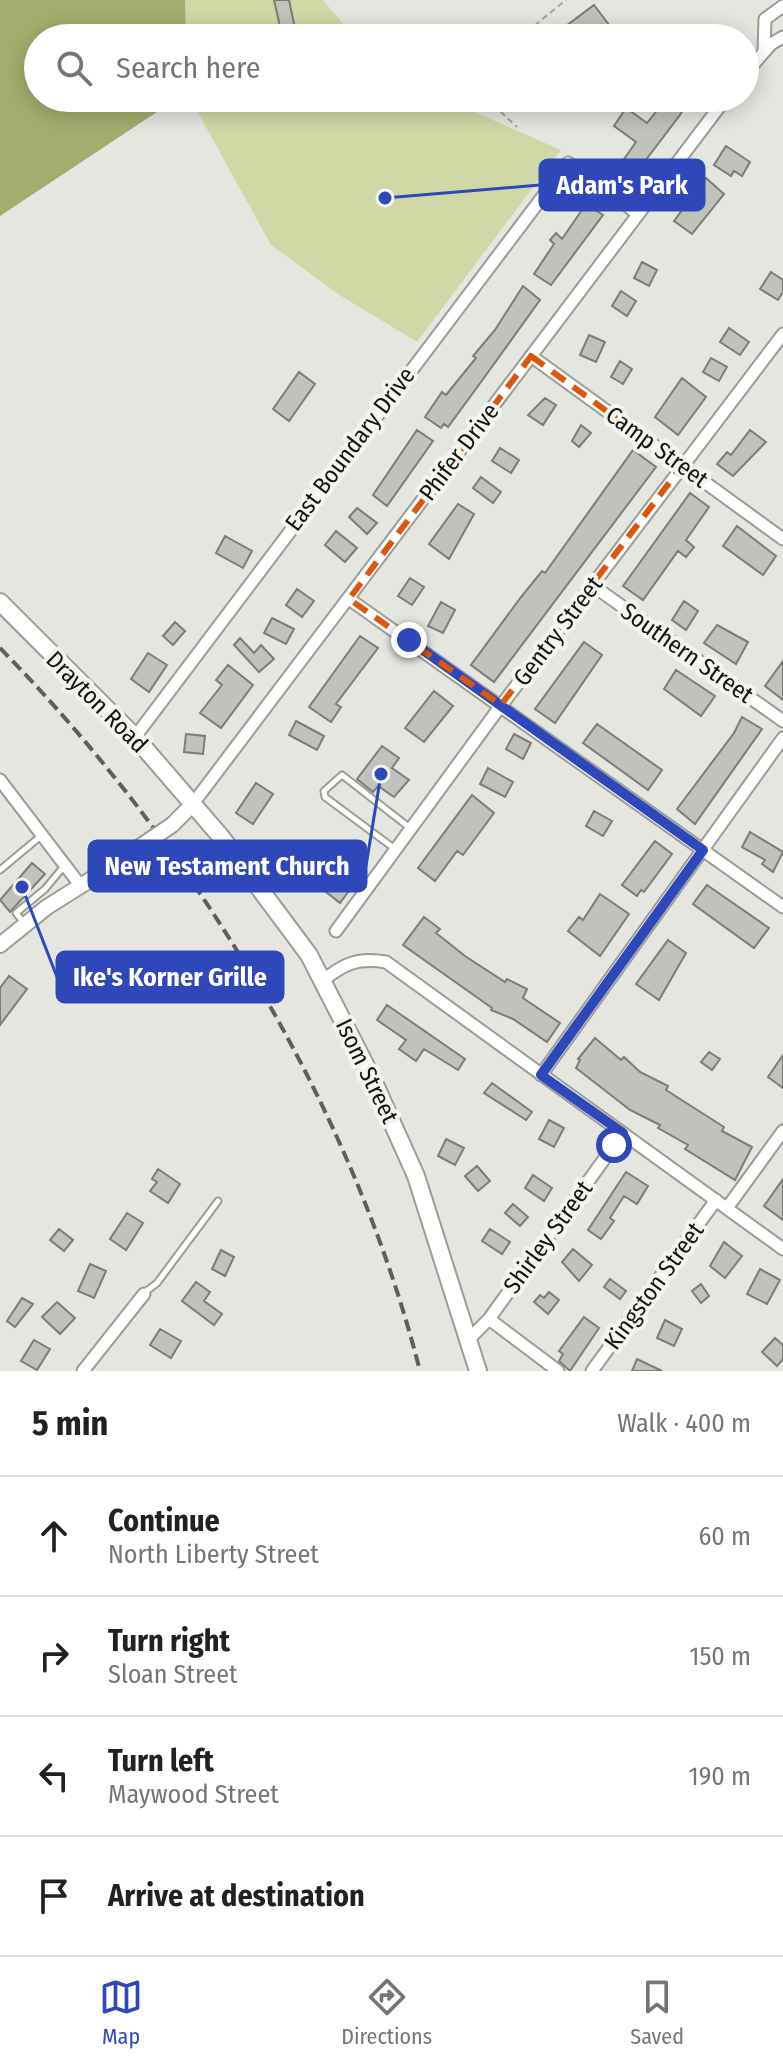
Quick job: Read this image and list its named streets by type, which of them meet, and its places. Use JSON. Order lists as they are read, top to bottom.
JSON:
{
  "streets": {
    "main road": ["Drayton Road", "Isom Street"],
    "street": [
      "Camp Street",
      "East Boundary Drive",
      "Phifer Drive",
      "Gentry Street",
      "Southern Street",
      "Shirley Street",
      "Kingston Street"
    ]
  },
  "crossings": [
    ["Camp Street", "Phifer Drive"],
    ["Camp Street", "Gentry Street"],
    ["East Boundary Drive", "Phifer Drive"],
    ["East Boundary Drive", "Drayton Road"],
    ["Phifer Drive", "Drayton Road"],
    ["Phifer Drive", "Isom Street"],
    ["Gentry Street", "Southern Street"],
    ["Drayton Road", "Isom Street"],
    ["Isom Street", "Shirley Street"]
  ],
  "places": ["Adam's Park", "New Testament Church", "Ike's Korner Grille"],
  "page": {
    "search": "Search here",
    "heading": ["5 min", "Walk · 400 m"],
    "list": [
      ["Continue", "North Liberty Street", "60 m"],
      ["Turn right", "Sloan Street", "150 m"],
      ["Turn left", "Maywood Street", "190 m"],
      "Arrive at destination"
    ],
    "nav": ["Map", "Directions", "Saved"]
  }
}
